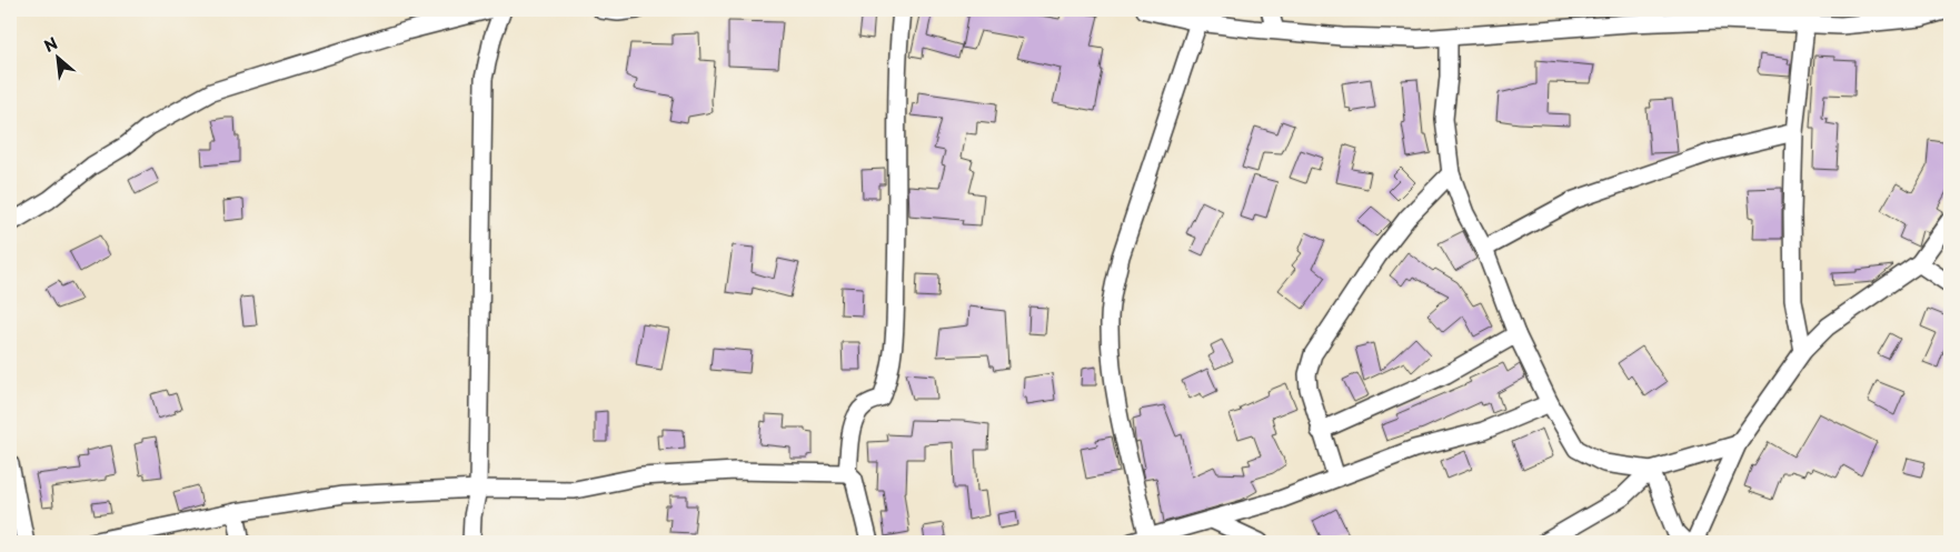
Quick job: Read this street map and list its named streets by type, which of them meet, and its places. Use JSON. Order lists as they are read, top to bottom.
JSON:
{
  "north": "top left"
}
